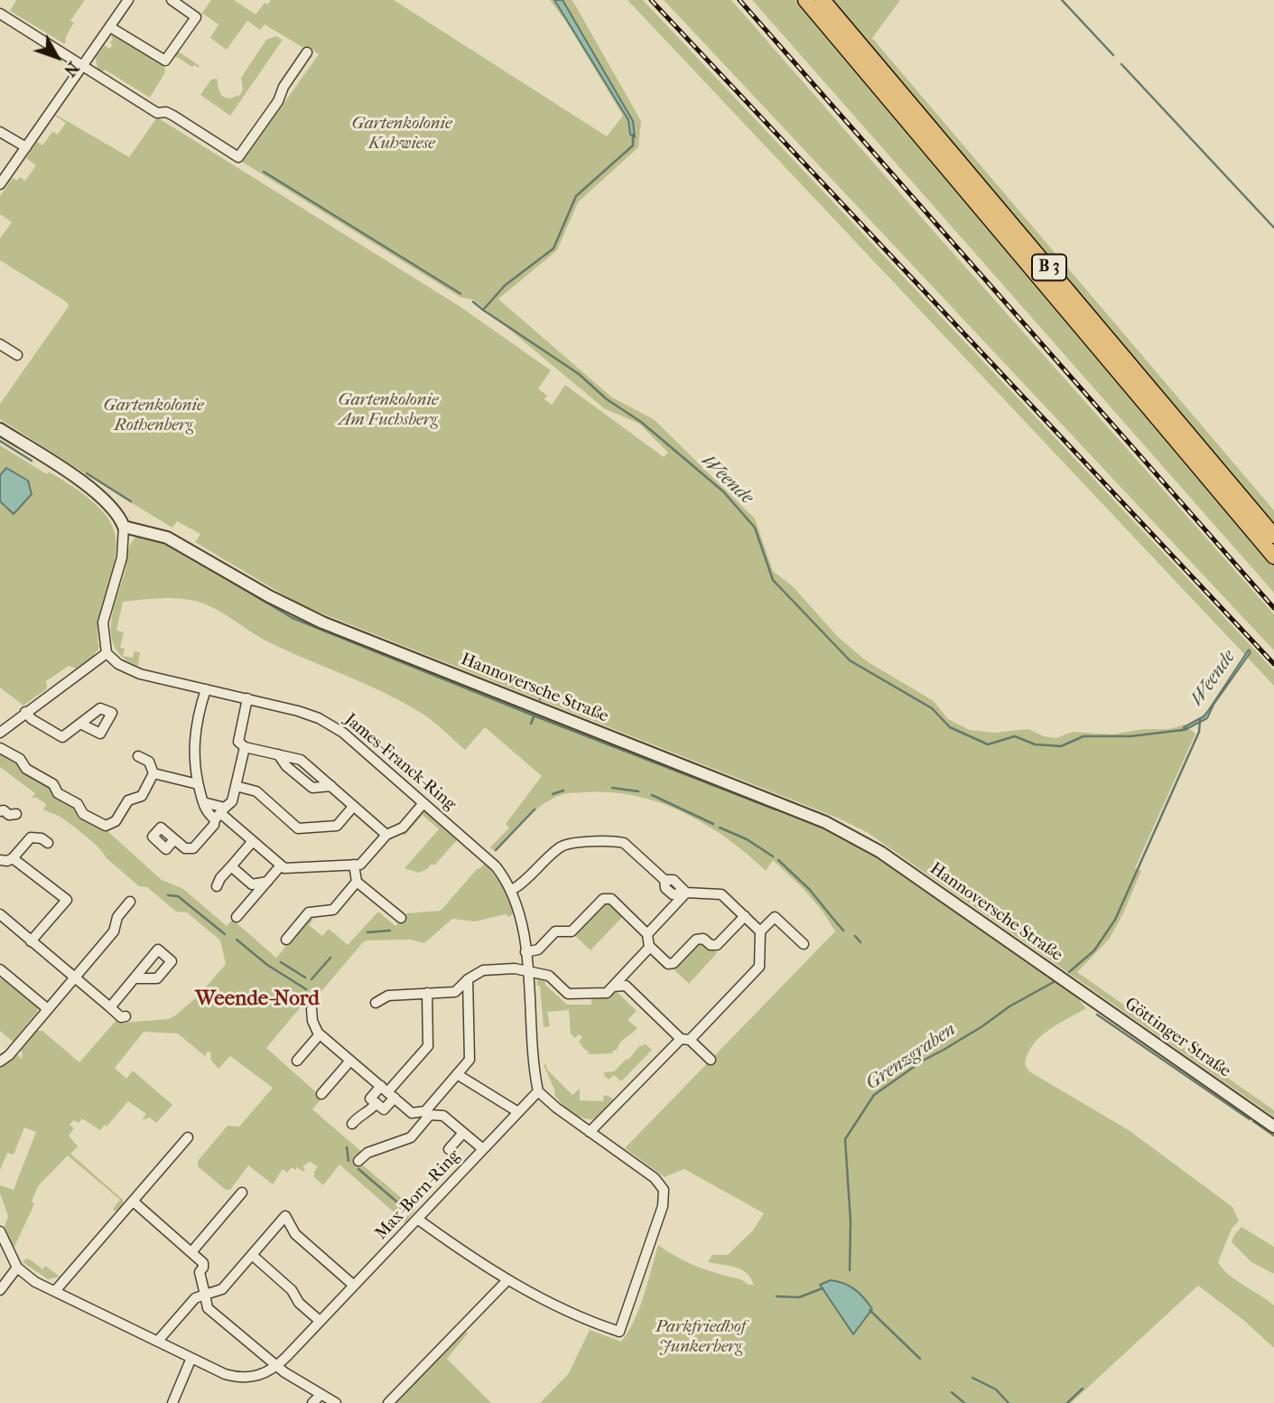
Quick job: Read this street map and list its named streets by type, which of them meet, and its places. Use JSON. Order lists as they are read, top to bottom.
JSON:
{
  "streets": {
    "highway": ["B 3"],
    "street": [
      "Hannoversche Straße",
      "James-Franck-Ring",
      "Göttinger Straße",
      "Max-Born-Ring"
    ]
  },
  "crossings": [
    ["Hannoversche Straße", "Göttinger Straße"],
    ["James-Franck-Ring", "Max-Born-Ring"]
  ],
  "districts": ["Weende-Nord"],
  "water": ["Weende", "Grenzgraben"],
  "parks": [
    "Gartenkolonie Kuhwiese",
    "Gartenkolonie Am Fuchsberg",
    "Gartenkolonie Rothenberg",
    "Parkfriedhof Junkerberg"
  ],
  "north": "bottom right"
}
